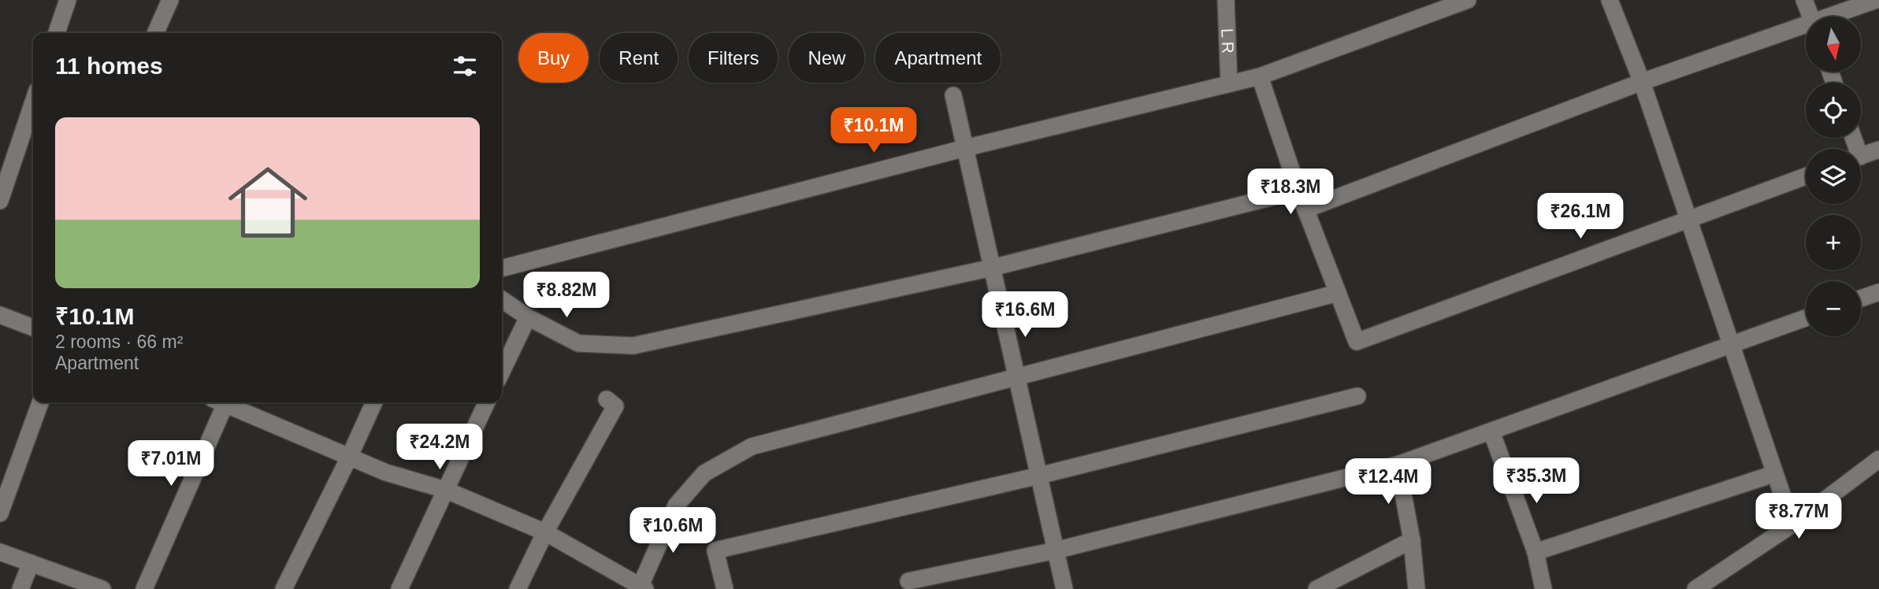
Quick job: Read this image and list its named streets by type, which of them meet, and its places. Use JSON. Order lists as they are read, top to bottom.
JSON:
{
  "streets": {
    "street": ["L R"]
  },
  "north": "bottom",
  "page": {
    "map_buttons": ["+", "−"],
    "chip": [
      "Buy",
      "Rent",
      "Filters",
      "New",
      "Apartment"
    ],
    "heading": "11 homes",
    "list": [
      {
        "name": "₹10.1M",
        "note": "2 rooms · 66 m² · Apartment"
      }
    ],
    "price": [
      "₹10.1M",
      "₹18.3M",
      "₹26.1M",
      "₹8.82M",
      "₹16.6M",
      "₹24.2M",
      "₹7.01M",
      "₹35.3M",
      "₹12.4M",
      "₹8.77M",
      "₹10.6M"
    ]
  }
}
